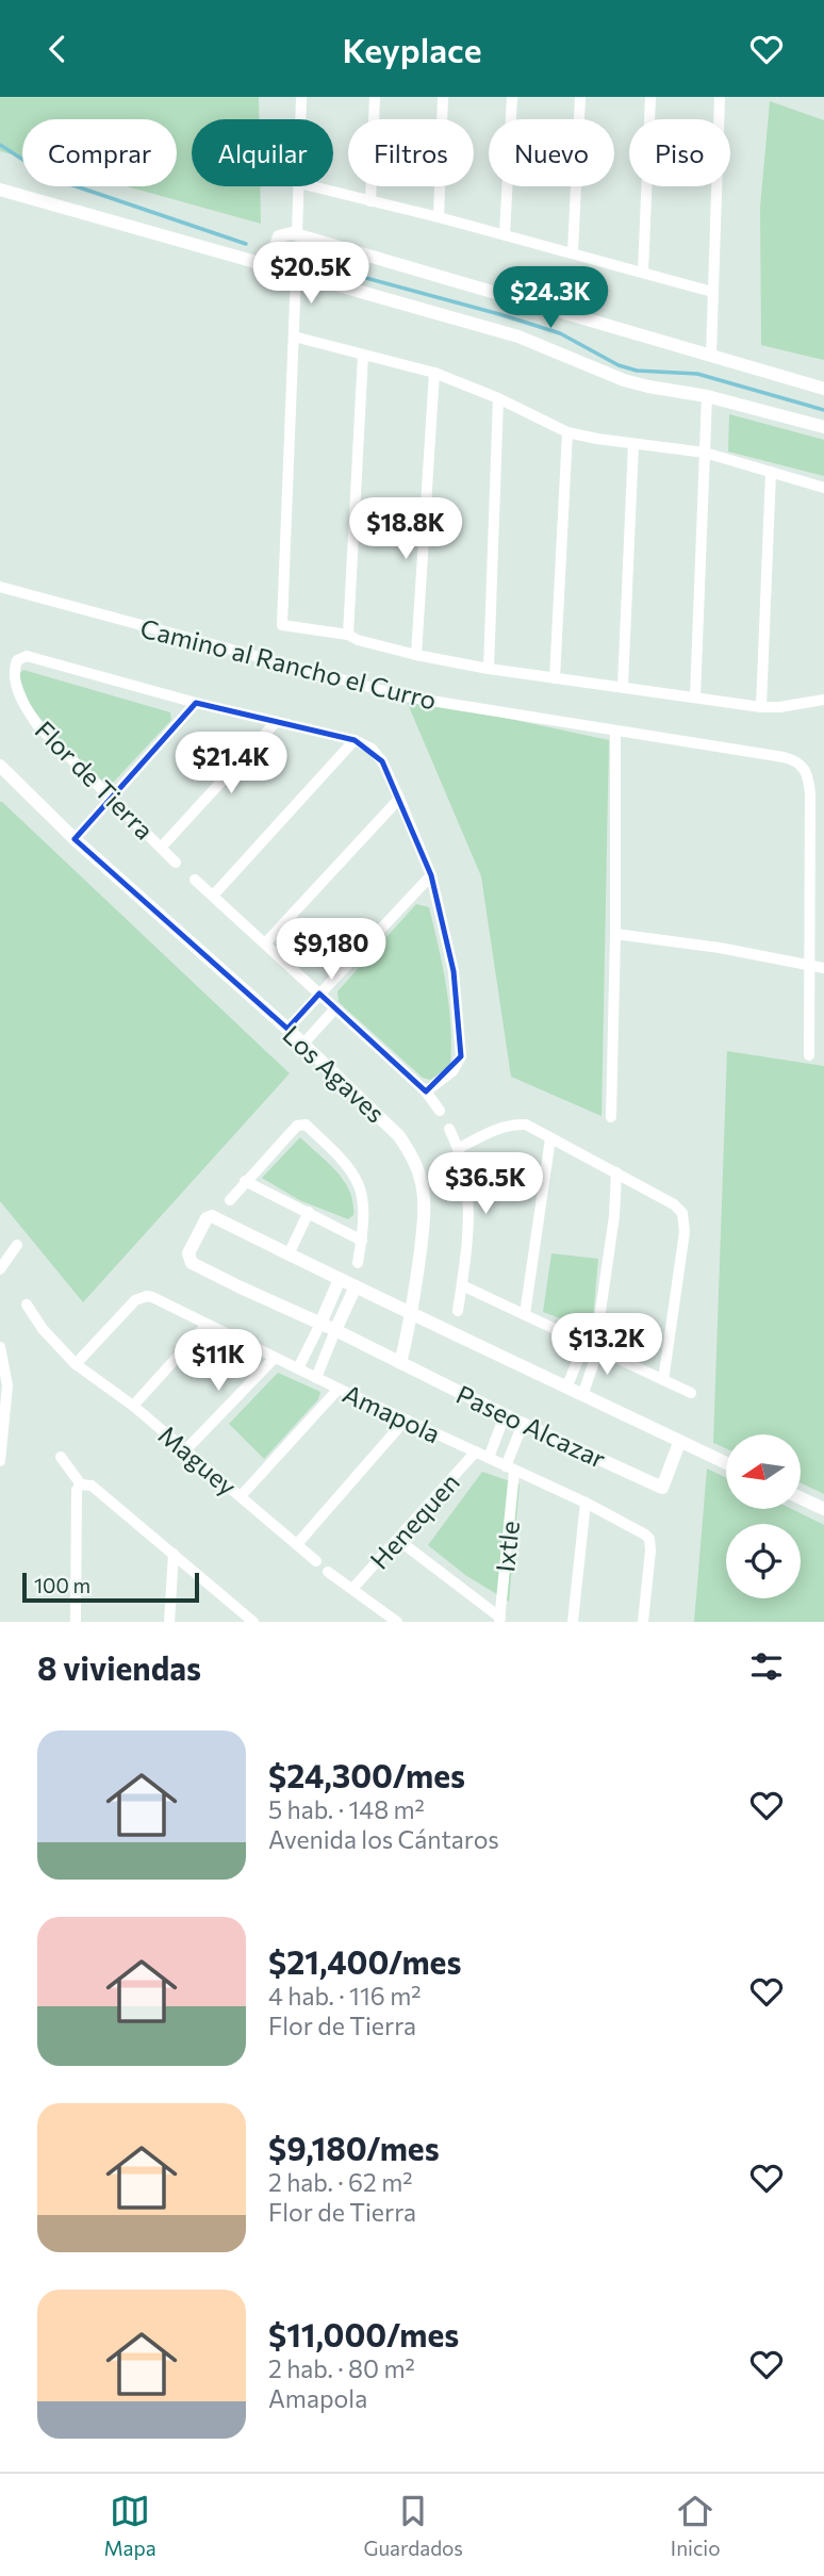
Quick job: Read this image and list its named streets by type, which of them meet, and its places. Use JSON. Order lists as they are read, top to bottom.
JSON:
{
  "streets": {
    "street": [
      "Camino al Rancho el Curro",
      "Flor de Tierra",
      "Los Agaves",
      "Amapola",
      "Paseo Alcazar",
      "Maguey",
      "Henequen",
      "Ixtle"
    ]
  },
  "crossings": [
    ["Los Agaves", "Paseo Alcazar"],
    ["Amapola", "Maguey"],
    ["Amapola", "Henequen"],
    ["Amapola", "Ixtle"],
    ["Paseo Alcazar", "Ixtle"]
  ],
  "scale_bar": "100 m",
  "north": "left",
  "page": {
    "header": "Keyplace",
    "chip": [
      "Comprar",
      "Alquilar",
      "Filtros",
      "Nuevo",
      "Piso"
    ],
    "price": [
      "$20.5K",
      "$24.3K",
      "$18.8K",
      "$21.4K",
      "$9,180",
      "$36.5K",
      "$13.2K",
      "$11K"
    ],
    "scale": "100 m",
    "heading": "8 viviendas",
    "list": [
      {
        "name": "$24,300/mes",
        "note": "5 hab. · 148 m² · Avenida los Cántaros"
      },
      {
        "name": "$21,400/mes",
        "note": "4 hab. · 116 m² · Flor de Tierra"
      },
      {
        "name": "$9,180/mes",
        "note": "2 hab. · 62 m² · Flor de Tierra"
      },
      {
        "name": "$11,000/mes",
        "note": "2 hab. · 80 m² · Amapola"
      }
    ],
    "tabs": ["Mapa", "Guardados", "Inicio"]
  }
}
